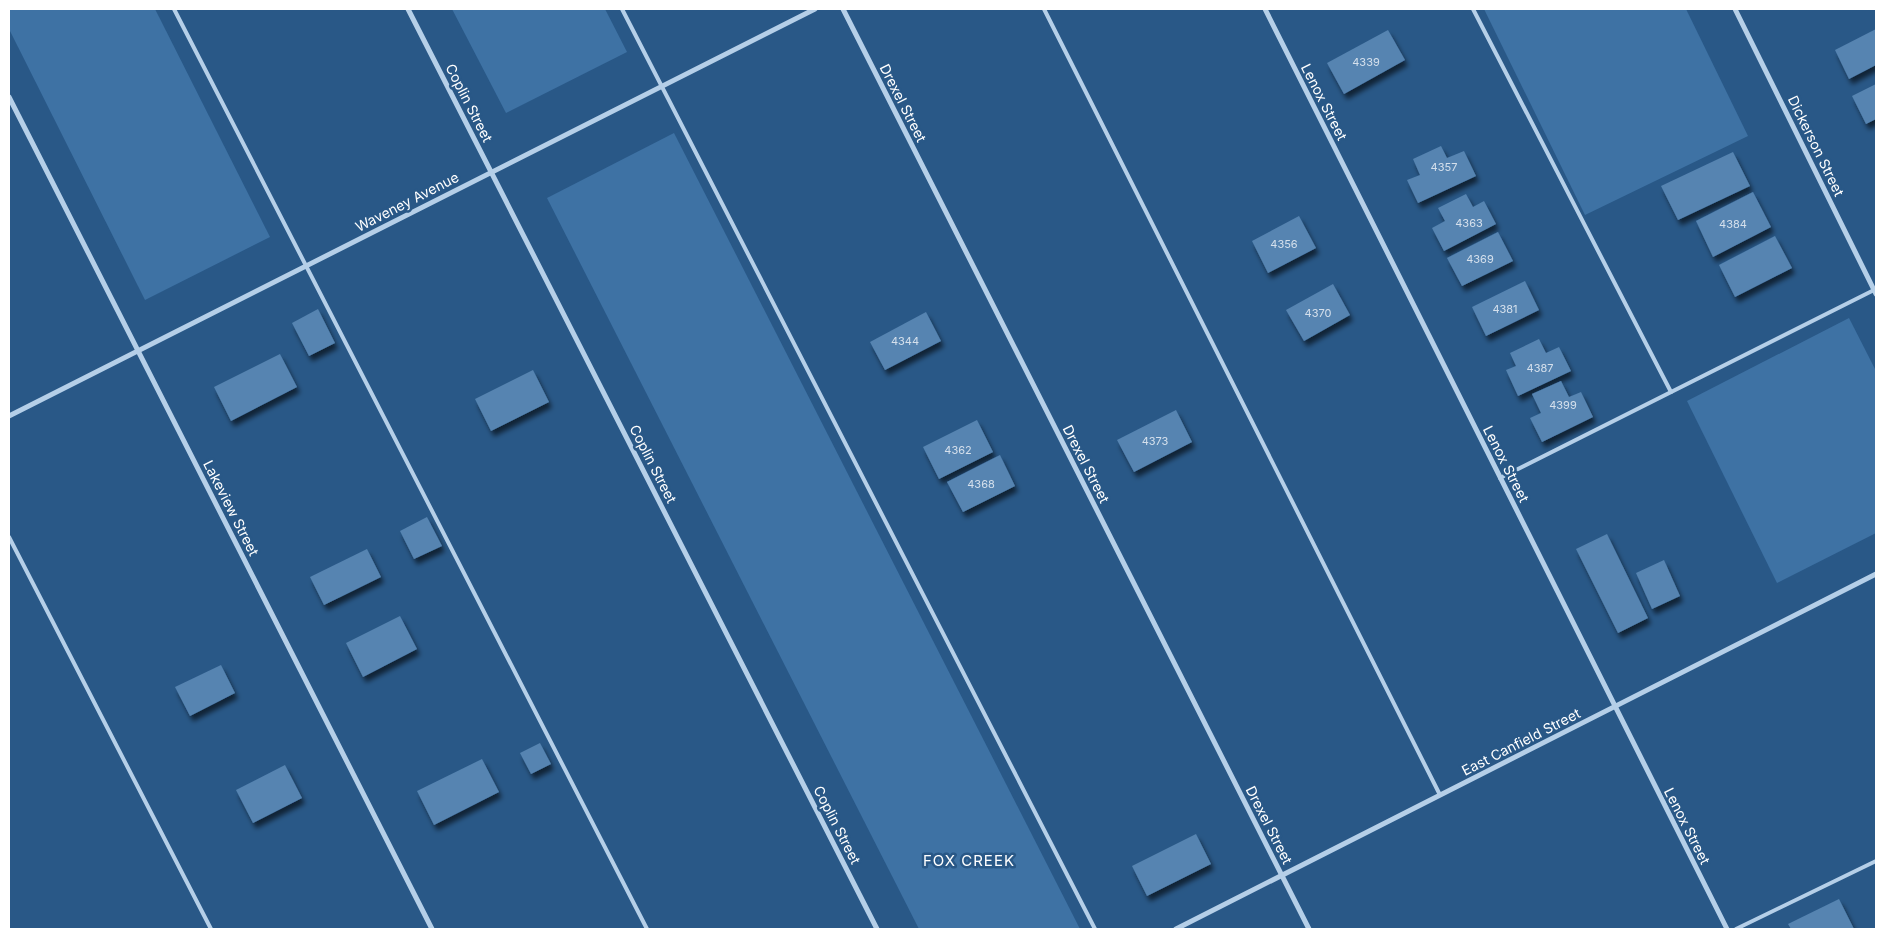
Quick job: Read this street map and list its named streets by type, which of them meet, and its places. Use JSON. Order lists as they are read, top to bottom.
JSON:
{
  "streets": {
    "street": [
      "Lenox Street",
      "Coplin Street",
      "Drexel Street",
      "Dickerson Street",
      "Waveney Avenue",
      "Lakeview Street",
      "East Canfield Street"
    ]
  },
  "crossings": [
    ["Lenox Street", "East Canfield Street"],
    ["Coplin Street", "Waveney Avenue"],
    ["Drexel Street", "East Canfield Street"],
    ["Waveney Avenue", "Lakeview Street"]
  ],
  "districts": ["FOX CREEK"],
  "house_numbers": [
    "4339",
    "4357",
    "4363",
    "4384",
    "4356",
    "4369",
    "4381",
    "4370",
    "4344",
    "4387",
    "4399",
    "4373",
    "4362",
    "4368"
  ]
}
